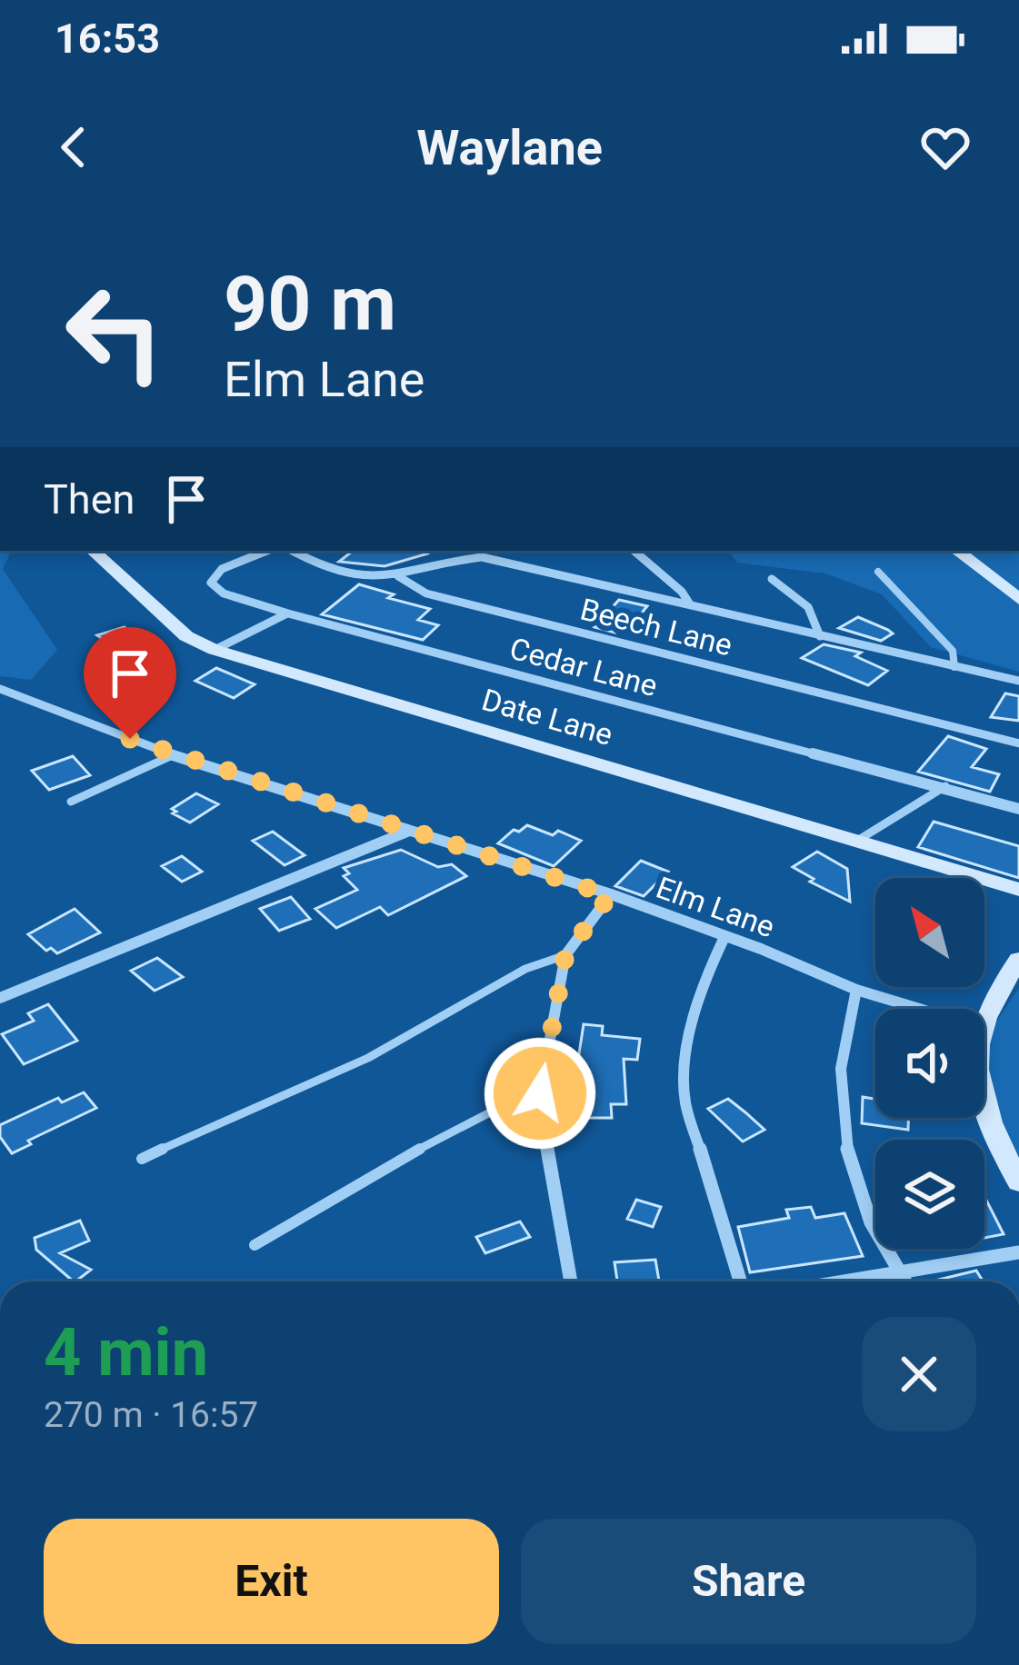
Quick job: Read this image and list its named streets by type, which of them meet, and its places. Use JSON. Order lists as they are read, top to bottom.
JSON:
{
  "streets": {
    "street": [
      "Beech Lane",
      "Cedar Lane",
      "Date Lane",
      "Elm Lane"
    ]
  },
  "north": "top left",
  "page": {
    "status": "16:53",
    "header": "Waylane",
    "turn": ["90 m", "Elm Lane"],
    "then": "Then",
    "heading": ["4 min", "270 m · 16:57"],
    "buttons": ["Exit", "Share"]
  }
}
